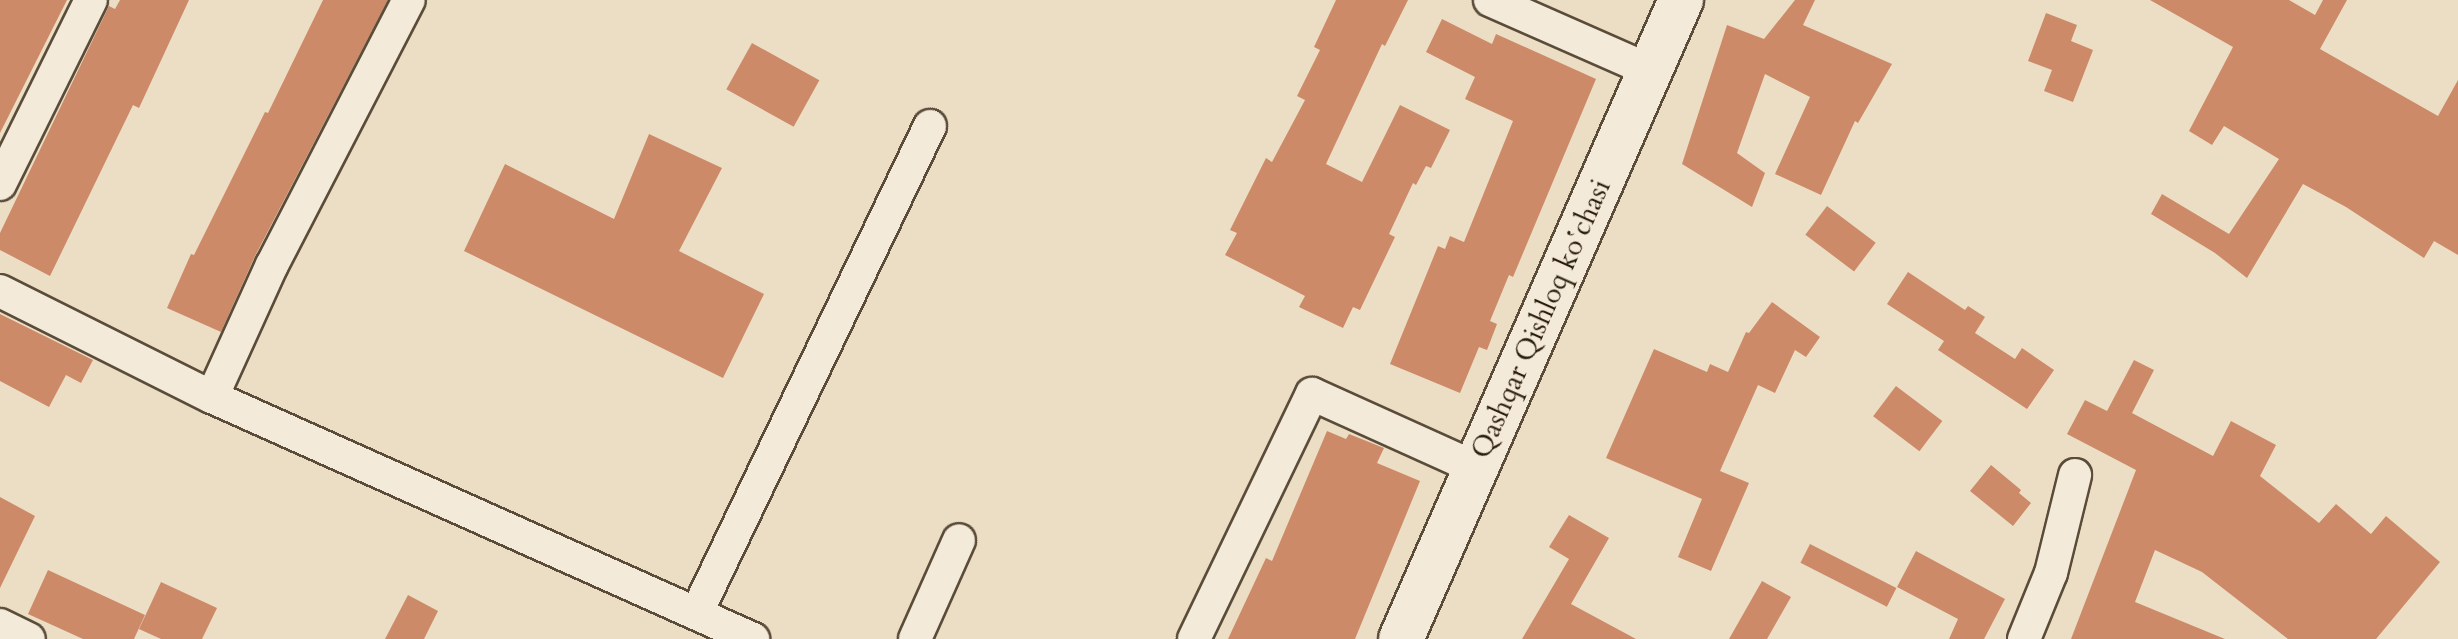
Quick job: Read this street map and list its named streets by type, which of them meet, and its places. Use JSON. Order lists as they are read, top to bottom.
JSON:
{
  "streets": {
    "main road": ["Qashqar Qishloq koʻchasi"]
  }
}
